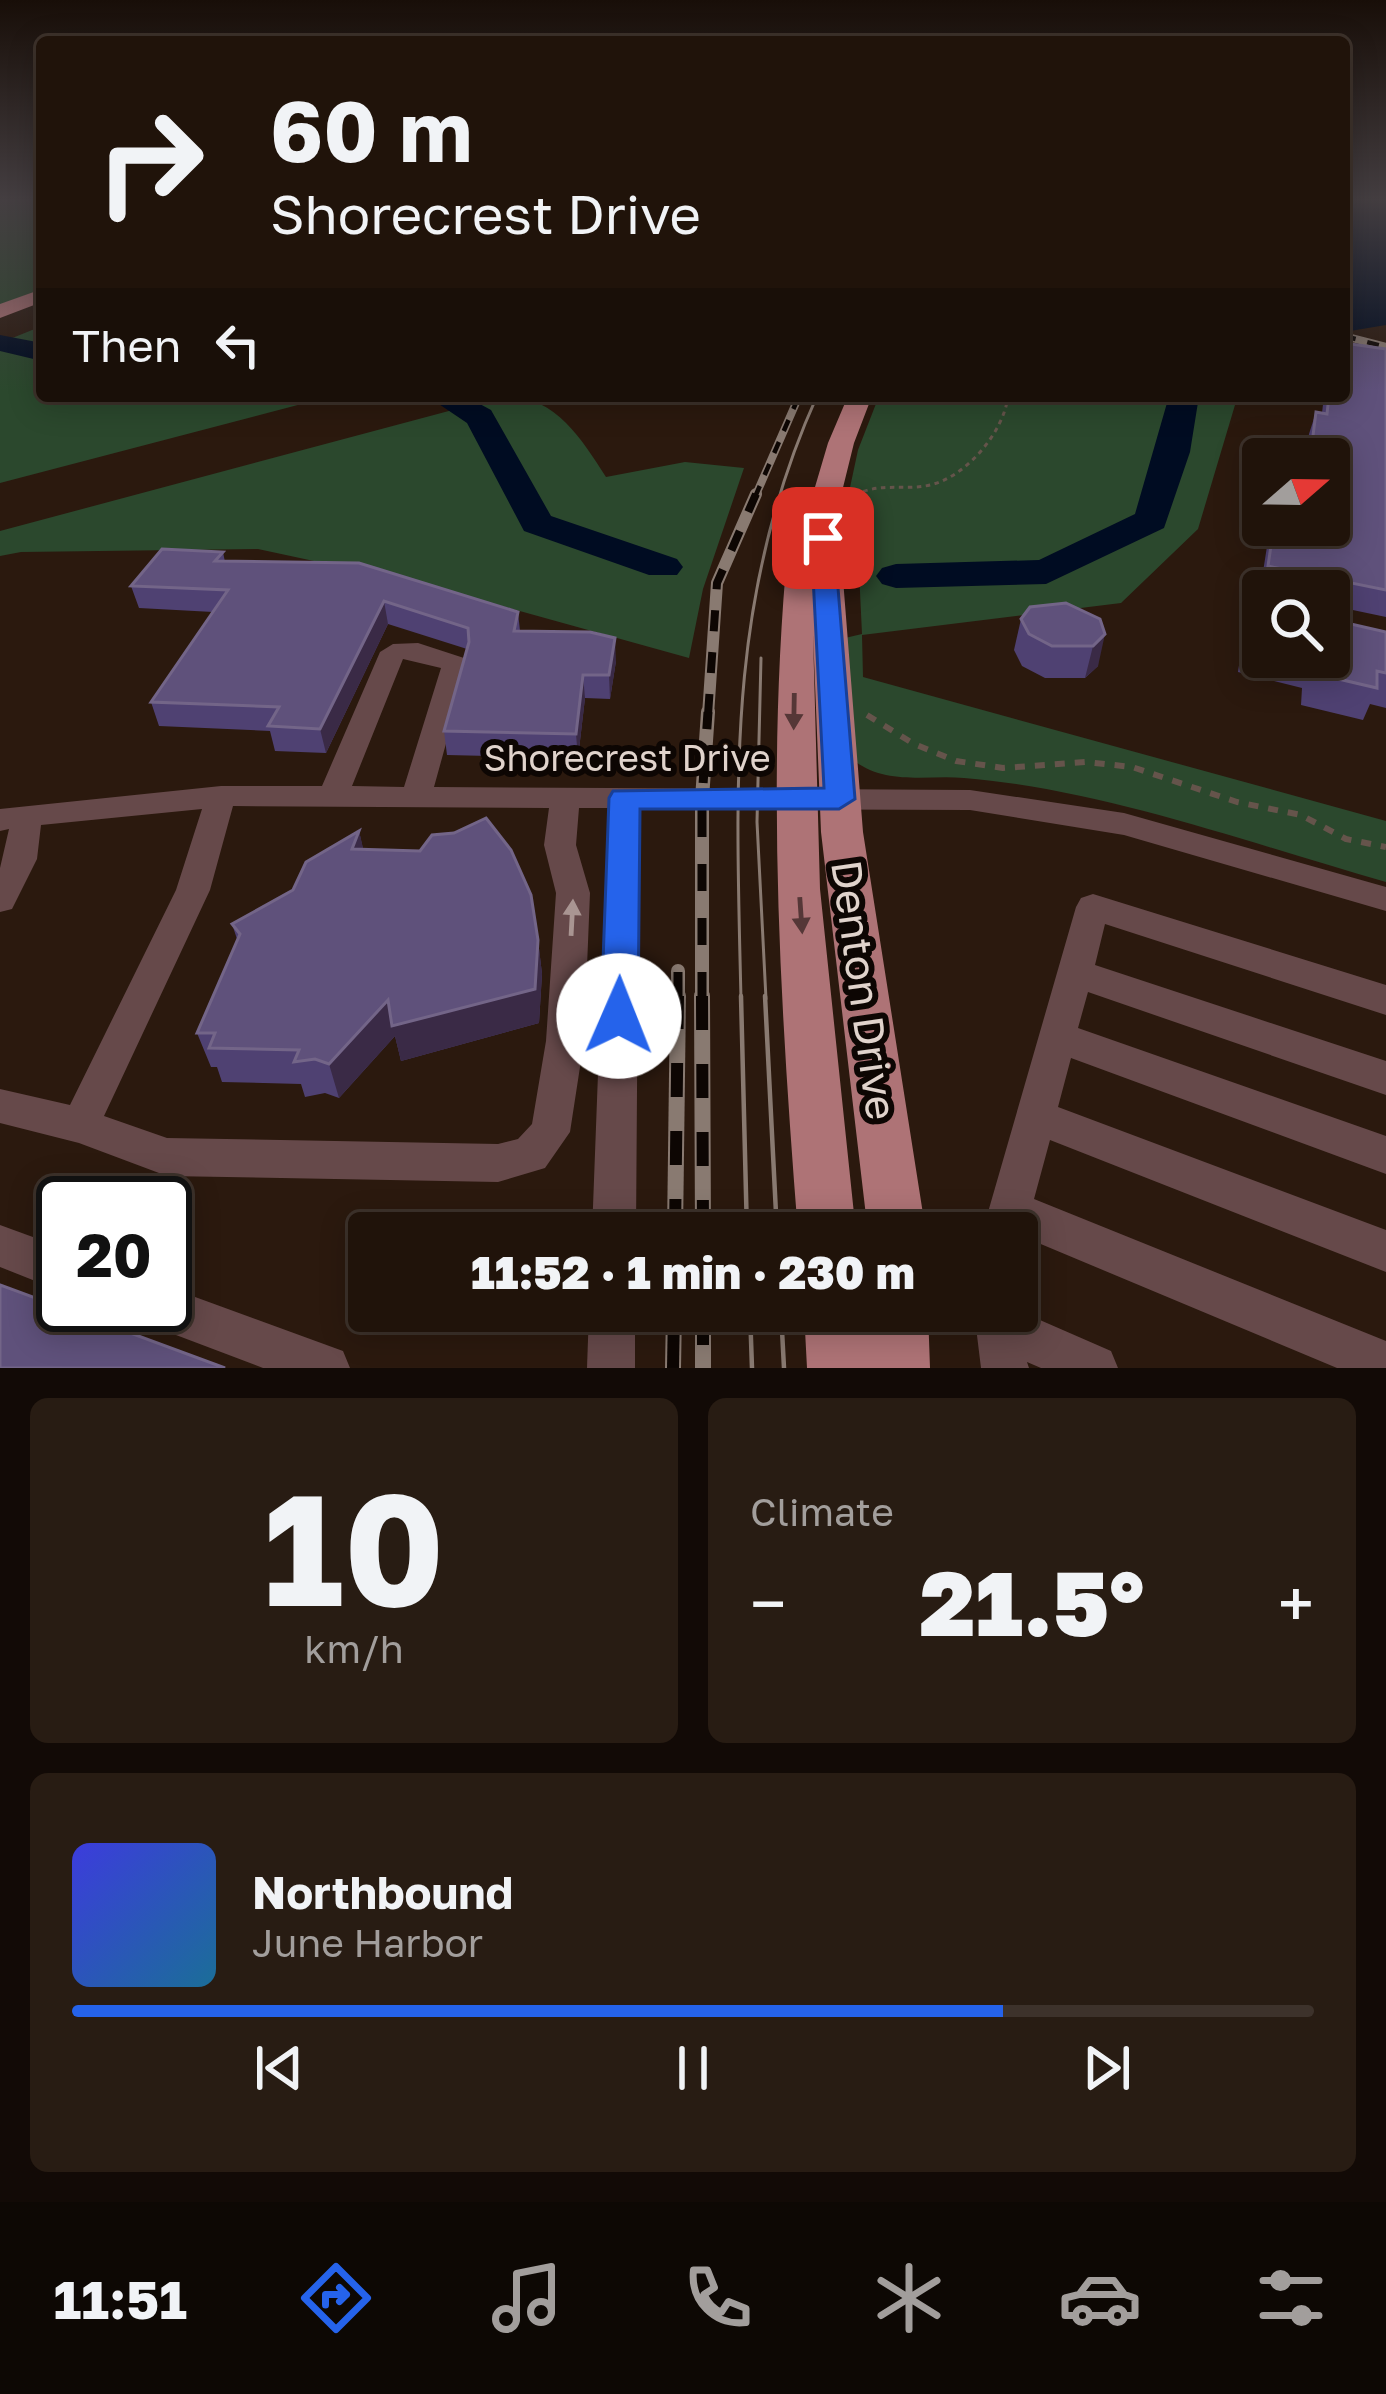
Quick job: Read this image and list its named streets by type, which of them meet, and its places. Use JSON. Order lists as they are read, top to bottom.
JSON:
{
  "streets": {
    "main road": ["Denton Drive"],
    "street": ["Shorecrest Drive"]
  },
  "crossings": [
    ["Shorecrest Drive", "Denton Drive"]
  ],
  "north": "right",
  "page": {
    "turn": ["60 m", "Shorecrest Drive"],
    "then": "Then",
    "limit": "20",
    "trip": "11:52 · 1 min · 230 m",
    "tile": [
      ["10", "km/h"],
      "Climate"
    ],
    "heat": ["−", "21.5°", "+"],
    "song": ["Northbound", "June Harbor"],
    "tabs": "11:51"
  }
}
